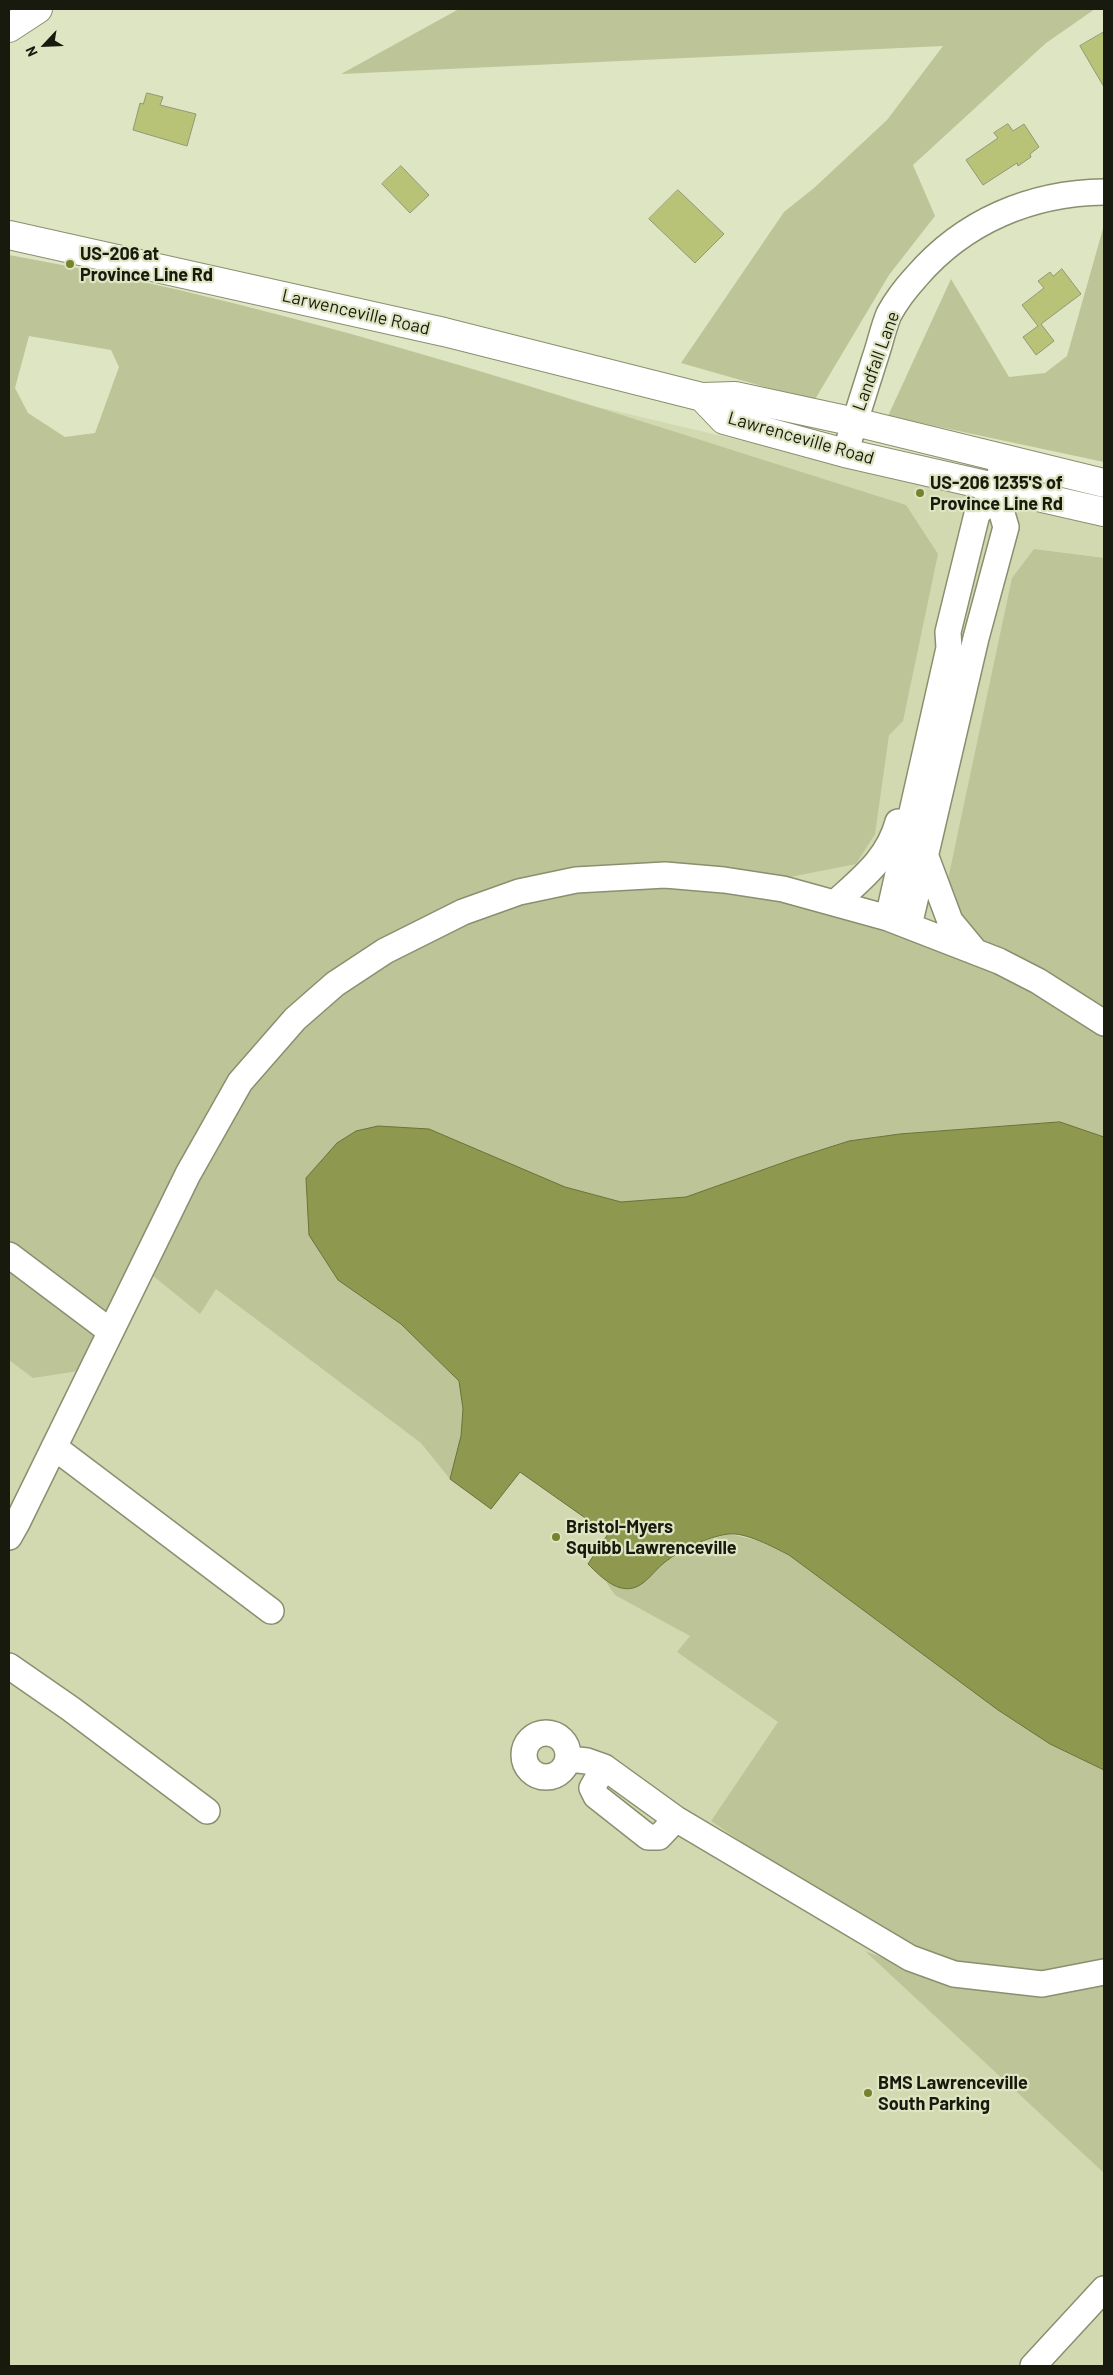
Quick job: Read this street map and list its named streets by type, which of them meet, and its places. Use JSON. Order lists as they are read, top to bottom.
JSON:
{
  "streets": {
    "main road": ["Larwenceville Road", "Lawrenceville Road"],
    "street": ["Landfall Lane"]
  },
  "crossings": [
    ["Larwenceville Road", "Lawrenceville Road"],
    ["Landfall Lane", "Lawrenceville Road"]
  ],
  "places": [
    "US-206 at Province Line Rd",
    "US-206 1235'S of Province Line Rd",
    "Bristol-Myers Squibb Lawrenceville",
    "BMS Lawrenceville South Parking"
  ],
  "north": "bottom left"
}
